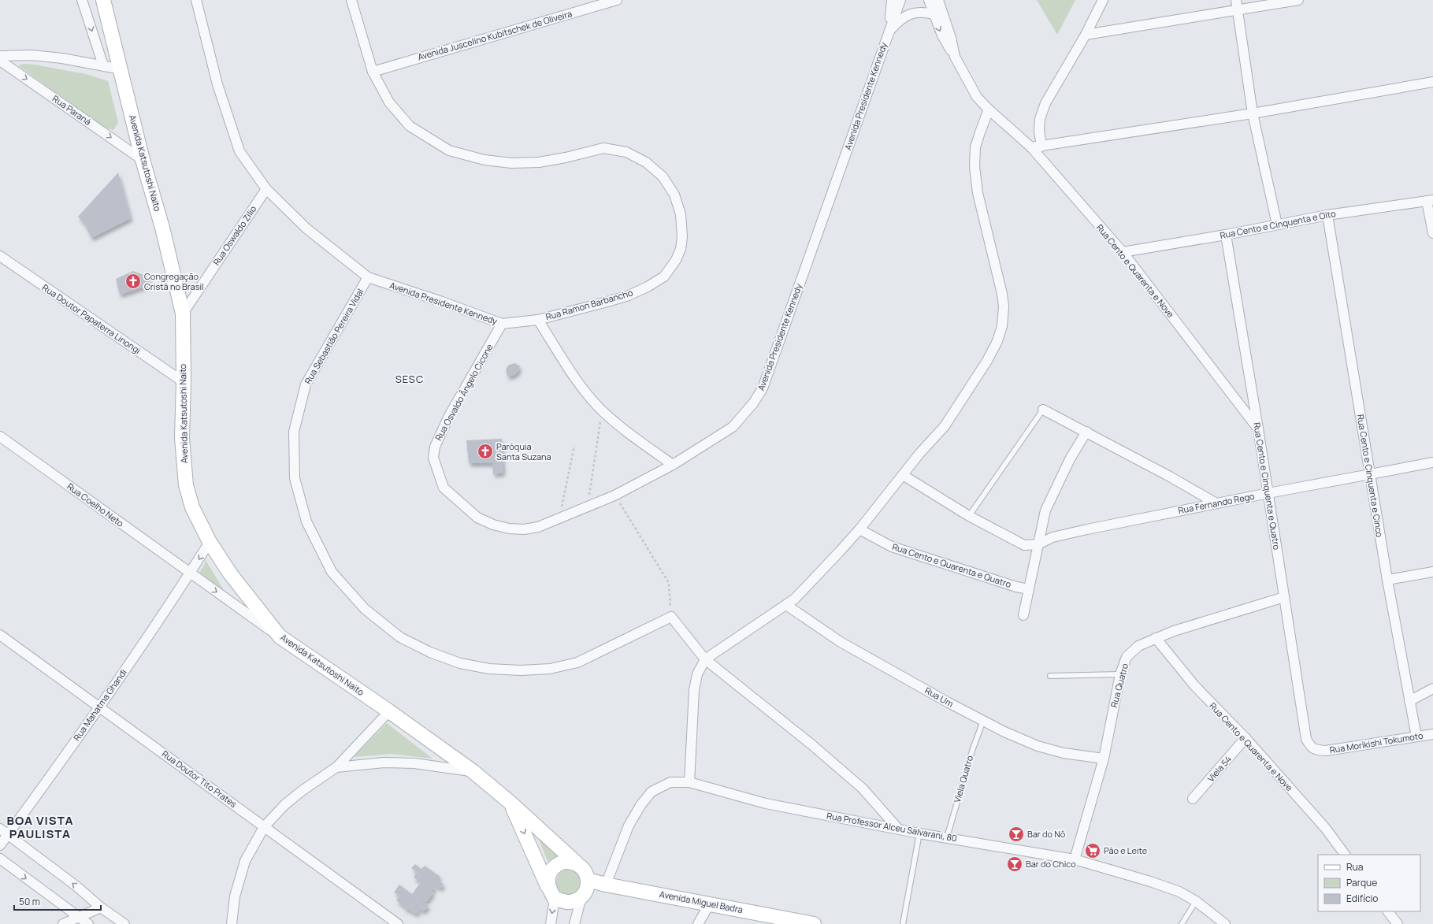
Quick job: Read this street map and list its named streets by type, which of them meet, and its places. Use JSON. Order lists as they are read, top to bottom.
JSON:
{
  "streets": {
    "main road": ["Avenida Katsutoshi Naito", "Avenida Miguel Badra"],
    "street": [
      "Avenida Juscelino Kubitschek de Oliveira",
      "Avenida Presidente Kennedy",
      "Rua Paraná",
      "Rua Cento e Cinquenta e Oito",
      "Rua Oswaldo Zilio",
      "Rua Cento e Quarenta e Nove",
      "Rua Ramon Barbancho",
      "Rua Doutor Papaterra Linongi",
      "Rua Sebastião Pereira Vidal",
      "Rua Osvaldo Ângelo Cicone",
      "Rua Cento e Cinquenta e Cinco",
      "Rua Cento e Cinquenta e Quatro",
      "Rua Fernando Rego",
      "Rua Coelho Neto",
      "Rua Cento e Quarenta e Quatro",
      "Rua Quatro",
      "Rua Um",
      "Rua Mahatma Ghandi",
      "Rua Morikishi Tokumoto",
      "Viela 54",
      "Rua Doutor Tito Prates",
      "Rua Professor Alceu Salvarani, 80"
    ],
    "lane": ["Viela Quatro"]
  },
  "crossings": [
    ["Avenida Juscelino Kubitschek de Oliveira", "Rua Ramon Barbancho"],
    ["Avenida Presidente Kennedy", "Rua Oswaldo Zilio"],
    ["Avenida Presidente Kennedy", "Rua Ramon Barbancho"],
    ["Avenida Presidente Kennedy", "Rua Sebastião Pereira Vidal"],
    ["Avenida Presidente Kennedy", "Rua Osvaldo Ângelo Cicone"],
    ["Rua Paraná", "Avenida Katsutoshi Naito"],
    ["Avenida Katsutoshi Naito", "Rua Oswaldo Zilio"],
    ["Avenida Katsutoshi Naito", "Rua Doutor Papaterra Linongi"],
    ["Avenida Katsutoshi Naito", "Rua Coelho Neto"],
    ["Avenida Katsutoshi Naito", "Rua Mahatma Ghandi"],
    ["Rua Cento e Cinquenta e Oito", "Rua Cento e Quarenta e Nove"],
    ["Rua Cento e Cinquenta e Oito", "Rua Cento e Cinquenta e Cinco"],
    ["Rua Cento e Cinquenta e Oito", "Rua Cento e Cinquenta e Quatro"],
    ["Rua Cento e Quarenta e Nove", "Rua Cento e Cinquenta e Quatro"],
    ["Rua Cento e Quarenta e Nove", "Rua Quatro"],
    ["Rua Cento e Quarenta e Nove", "Viela 54"],
    ["Rua Cento e Cinquenta e Cinco", "Rua Fernando Rego"],
    ["Rua Cento e Cinquenta e Cinco", "Rua Morikishi Tokumoto"],
    ["Rua Cento e Cinquenta e Quatro", "Rua Fernando Rego"],
    ["Rua Cento e Cinquenta e Quatro", "Rua Quatro"],
    ["Rua Cento e Cinquenta e Quatro", "Rua Morikishi Tokumoto"],
    ["Rua Coelho Neto", "Rua Mahatma Ghandi"],
    ["Rua Quatro", "Rua Um"],
    ["Rua Quatro", "Rua Professor Alceu Salvarani, 80"],
    ["Rua Um", "Viela Quatro"],
    ["Rua Mahatma Ghandi", "Rua Doutor Tito Prates"],
    ["Viela Quatro", "Rua Professor Alceu Salvarani, 80"],
    ["Rua Professor Alceu Salvarani, 80", "Avenida Miguel Badra"]
  ],
  "one_way": ["Rua Paraná"],
  "districts": ["SESC", "BOA VISTA PAULISTA"],
  "places": {
    "church": ["Congregação Cristã no Brasil", "Paróquia Santa Suzana"],
    "bar": ["Bar do Nô", "Bar do Chico"],
    "supermarket": ["Pão e Leite"]
  },
  "legend": ["Rua", "Parque", "Edifício"],
  "scale_bar": "50 m"
}
